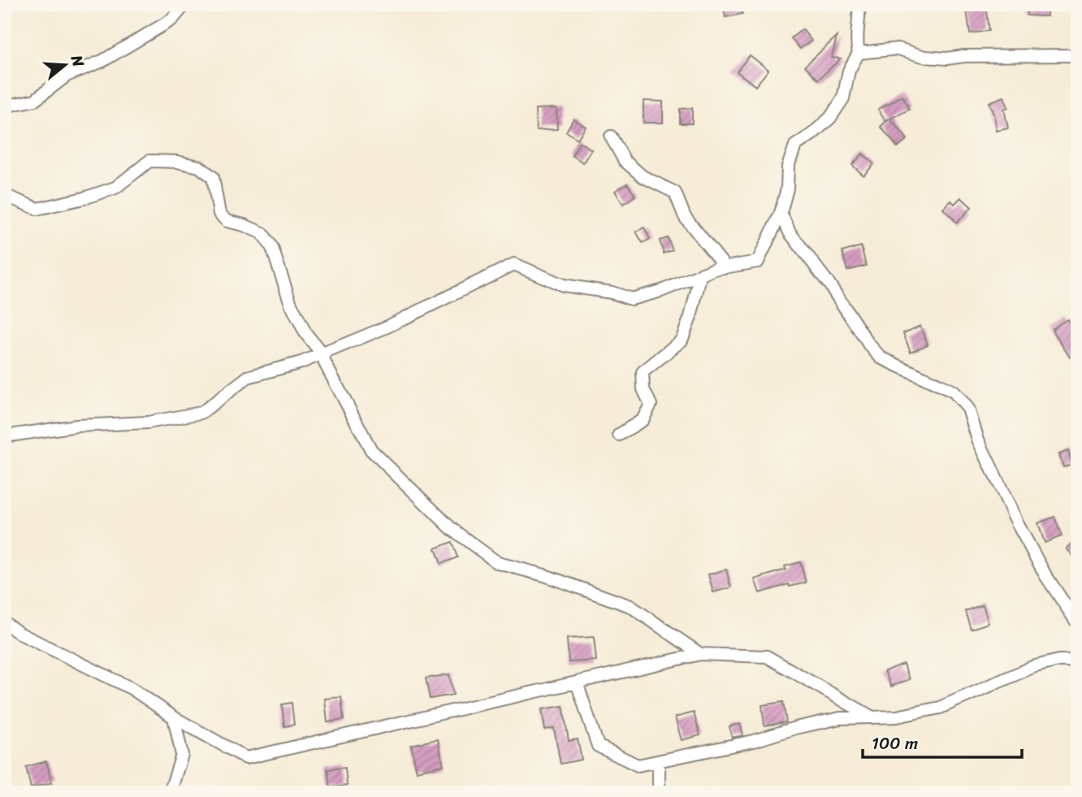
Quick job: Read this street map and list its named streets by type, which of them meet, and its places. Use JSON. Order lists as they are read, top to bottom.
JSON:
{
  "scale_bar": "100 m",
  "north": "right"
}
